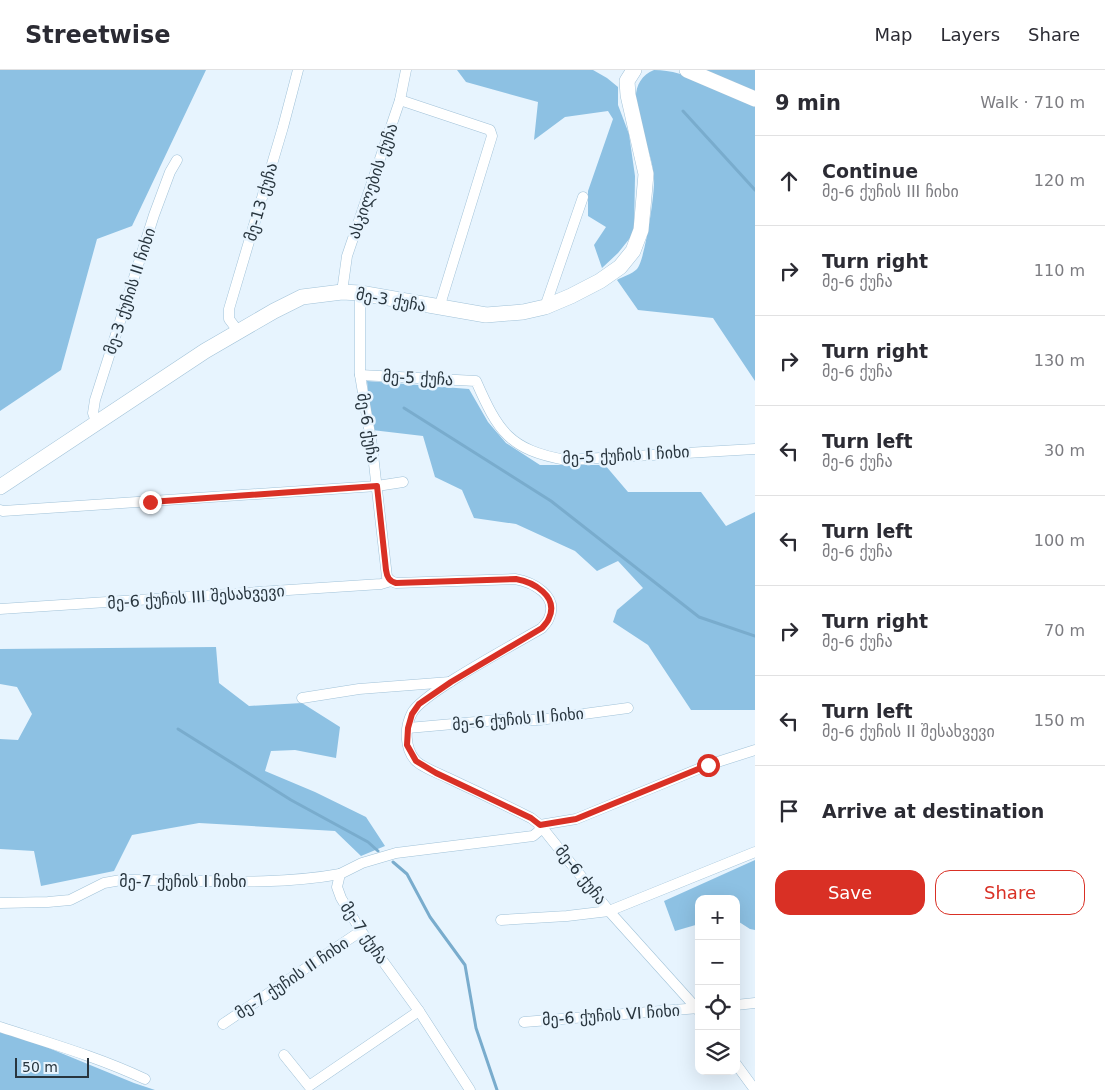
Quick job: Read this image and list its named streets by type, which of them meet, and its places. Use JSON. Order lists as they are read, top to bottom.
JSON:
{
  "streets": {
    "street": [
      "ასკილების ქუჩა",
      "მე-13 ქუჩა",
      "მე-3 ქუჩის II ჩიხი",
      "მე-3 ქუჩა",
      "მე-5 ქუჩა",
      "მე-6 ქუჩა",
      "მე-5 ქუჩის I ჩიხი",
      "მე-6 ქუჩის III შესახვევი",
      "მე-6 ქუჩის II ჩიხი",
      "მე-7 ქუჩის I ჩიხი",
      "მე-7 ქუჩა",
      "მე-7 ქუჩის II ჩიხი",
      "მე-6 ქუჩის VI ჩიხი"
    ]
  },
  "crossings": [
    ["ასკილების ქუჩა", "მე-3 ქუჩა"],
    ["მე-13 ქუჩა", "მე-3 ქუჩა"],
    ["მე-3 ქუჩის II ჩიხი", "მე-3 ქუჩა"],
    ["მე-3 ქუჩა", "მე-6 ქუჩა"],
    ["მე-5 ქუჩა", "მე-6 ქუჩა"],
    ["მე-5 ქუჩა", "მე-5 ქუჩის I ჩიხი"],
    ["მე-6 ქუჩა", "მე-6 ქუჩის III შესახვევი"],
    ["მე-6 ქუჩა", "მე-6 ქუჩის II ჩიხი"],
    ["მე-7 ქუჩის I ჩიხი", "მე-7 ქუჩა"],
    ["მე-7 ქუჩა", "მე-7 ქუჩის II ჩიხი"]
  ],
  "scale_bar": "50 m",
  "page": {
    "header": "Streetwise",
    "nav": ["Map", "Layers", "Share"],
    "heading": ["9 min", "Walk · 710 m"],
    "list": [
      ["Continue", "მე-6 ქუჩის III ჩიხი", "120 m"],
      ["Turn right", "მე-6 ქუჩა", "110 m"],
      ["Turn right", "მე-6 ქუჩა", "130 m"],
      ["Turn left", "მე-6 ქუჩა", "30 m"],
      ["Turn left", "მე-6 ქუჩა", "100 m"],
      ["Turn right", "მე-6 ქუჩა", "70 m"],
      ["Turn left", "მე-6 ქუჩის II შესახვევი", "150 m"],
      "Arrive at destination"
    ],
    "buttons": ["Save", "Share"],
    "map_buttons": ["+", "−"],
    "scale": "50 m"
  }
}
